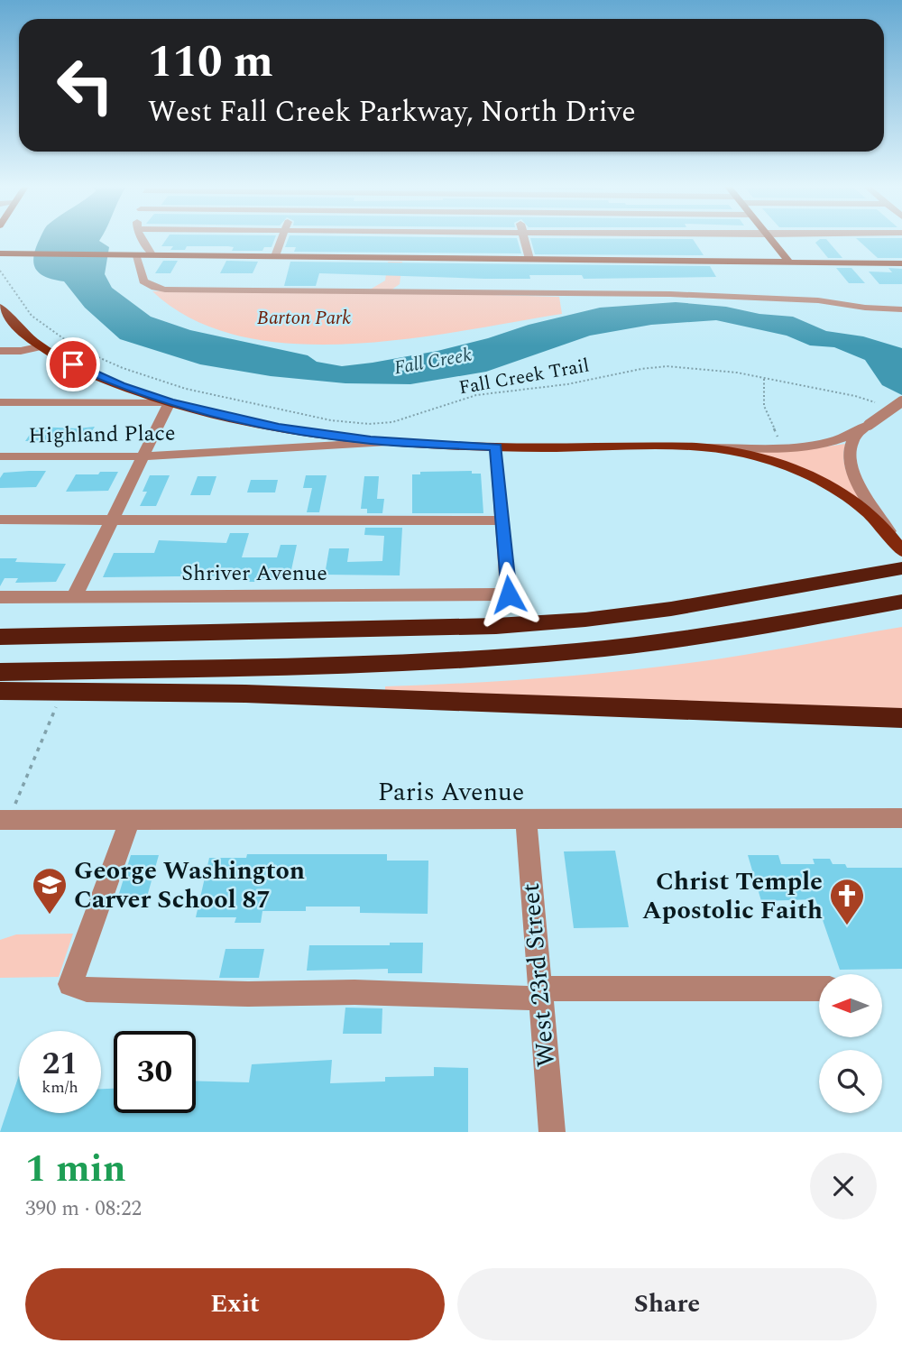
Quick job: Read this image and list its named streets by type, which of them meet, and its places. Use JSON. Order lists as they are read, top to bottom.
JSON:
{
  "streets": {
    "street": [
      "Highland Place",
      "Shriver Avenue",
      "Paris Avenue",
      "West 23rd Street"
    ],
    "path": ["Fall Creek Trail"]
  },
  "crossings": [
    ["Paris Avenue", "West 23rd Street"]
  ],
  "water": ["Fall Creek"],
  "parks": ["Barton Park"],
  "places": {
    "school or university": ["George Washington Carver School 87"],
    "church": ["Christ Temple Apostolic Faith"]
  },
  "north": "left",
  "page": {
    "turn": ["110 m", "West Fall Creek Parkway, North Drive"],
    "speed": "21 km/h",
    "limit": "30",
    "heading": ["1 min", "390 m · 08:22"],
    "buttons": ["Exit", "Share"]
  }
}
